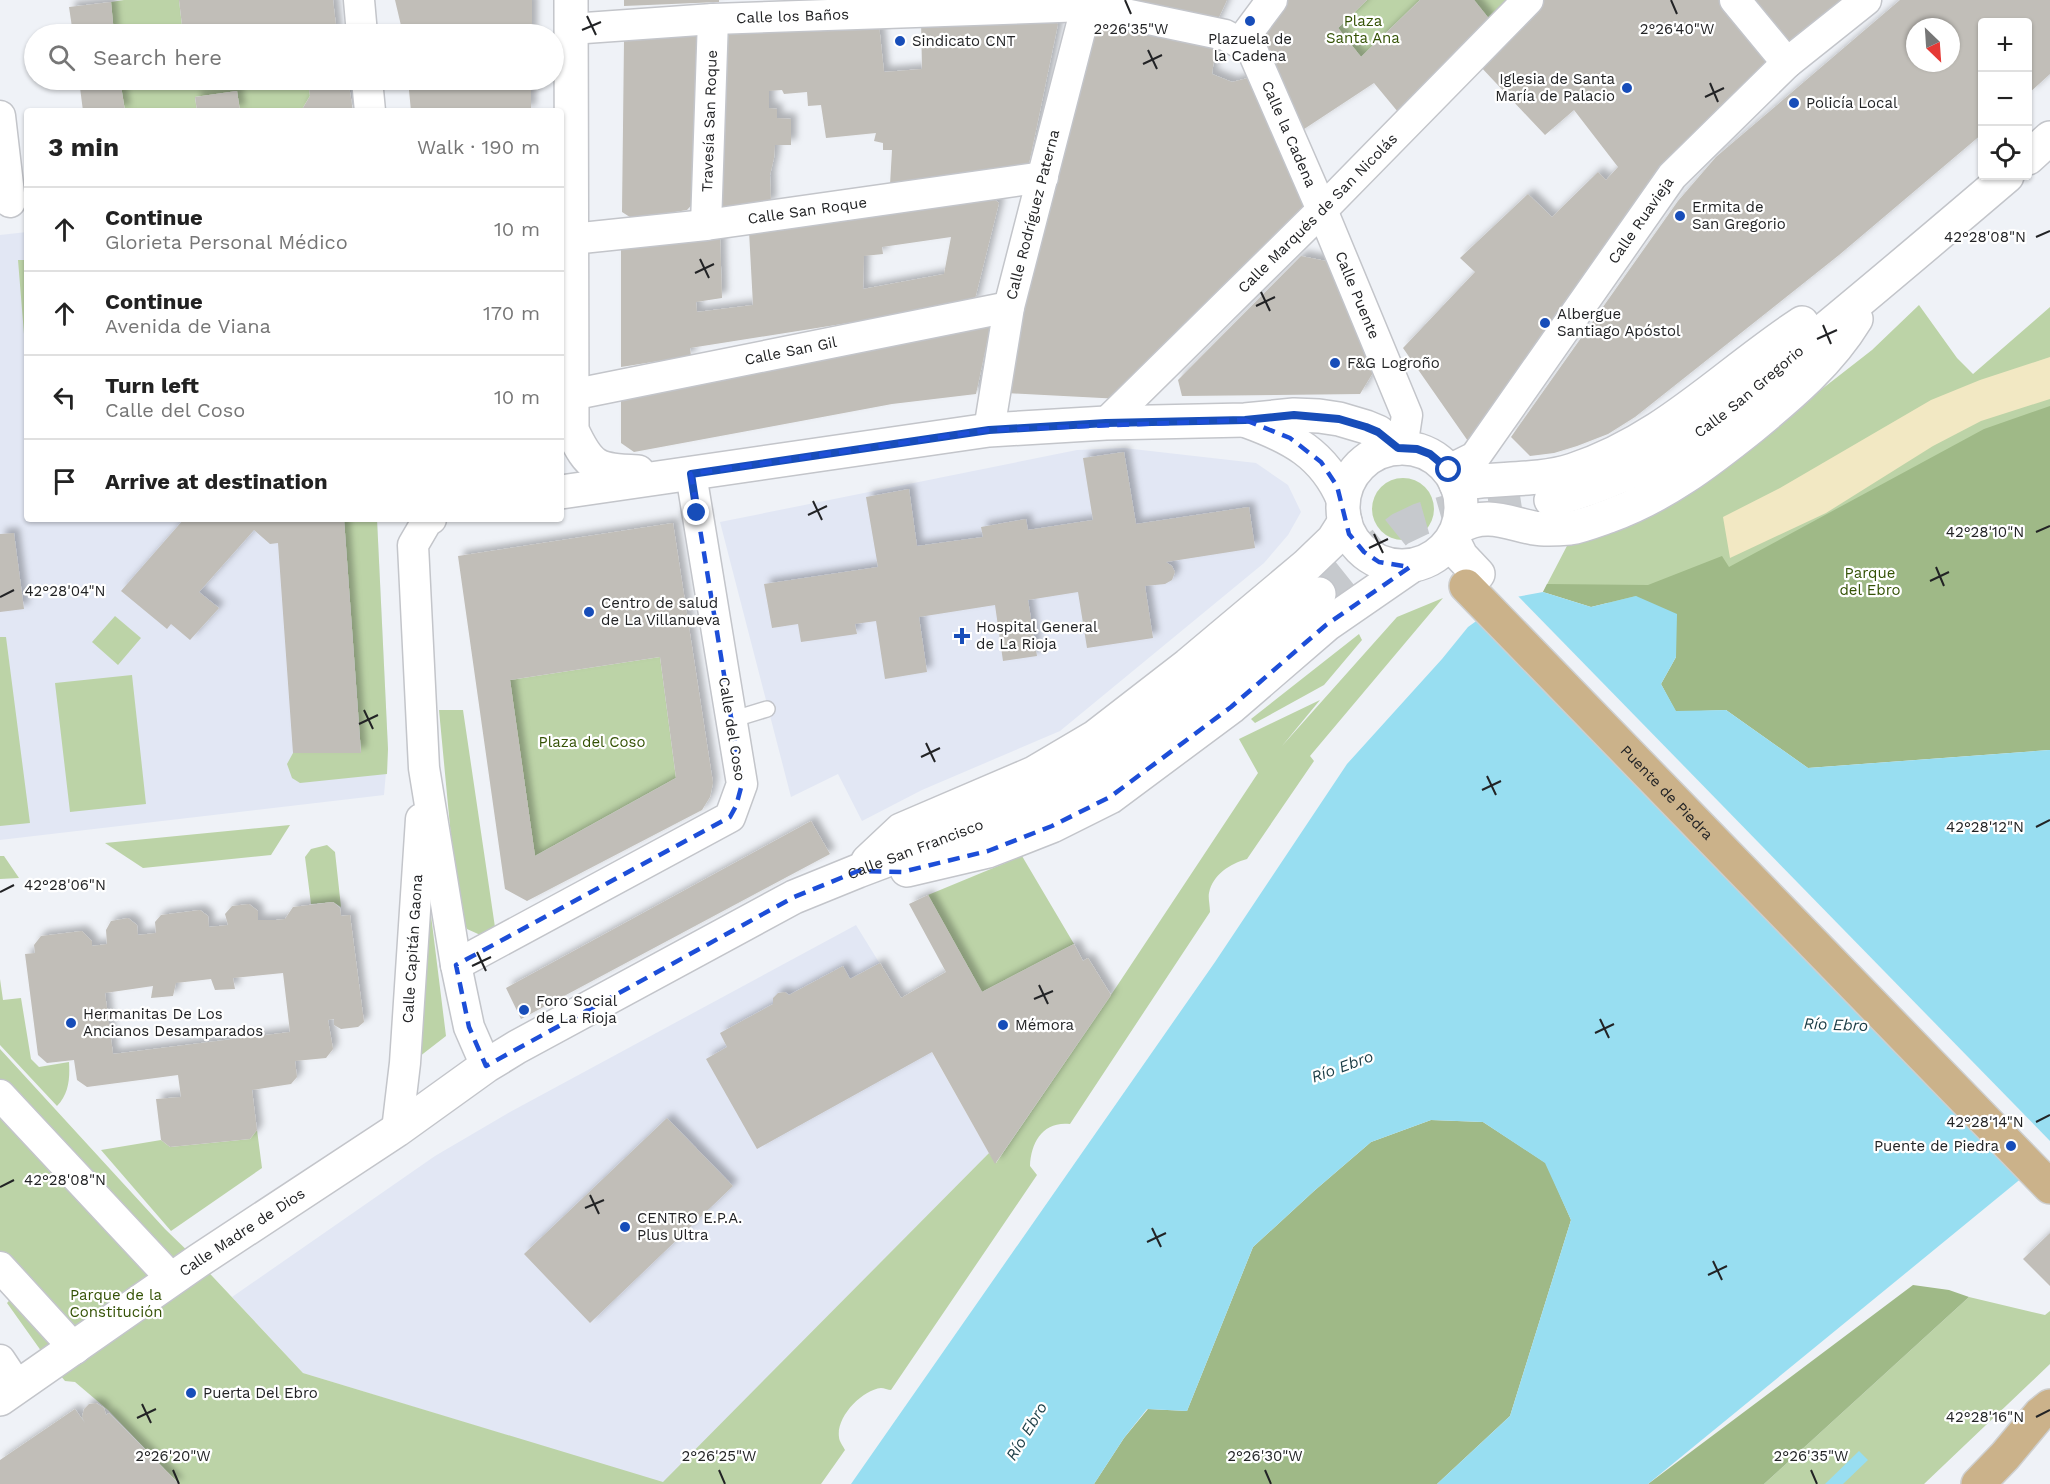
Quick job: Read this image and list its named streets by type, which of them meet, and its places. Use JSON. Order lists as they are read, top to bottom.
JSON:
{
  "streets": {
    "main road": [
      "Calle San Gregorio",
      "Puente de Piedra",
      "Calle San Francisco",
      "Calle Madre de Dios"
    ],
    "street": [
      "Calle los Baños",
      "Travesía San Roque",
      "Calle la Cadena",
      "Calle San Roque",
      "Calle Marqués de San Nicolás",
      "Calle Rodríguez Paterna",
      "Calle Ruavieja",
      "Calle Puente",
      "Calle San Gil",
      "Calle del Coso",
      "Calle Capitán Gaona"
    ]
  },
  "crossings": [
    ["Calle los Baños", "Travesía San Roque"],
    ["Calle los Baños", "Calle la Cadena"],
    ["Calle los Baños", "Calle Rodríguez Paterna"],
    ["Travesía San Roque", "Calle San Roque"],
    ["Calle la Cadena", "Calle Marqués de San Nicolás"],
    ["Calle la Cadena", "Calle Rodríguez Paterna"],
    ["Calle la Cadena", "Calle Puente"],
    ["Calle San Roque", "Calle Rodríguez Paterna"],
    ["Calle Marqués de San Nicolás", "Calle Puente"],
    ["Calle Rodríguez Paterna", "Calle San Gil"],
    ["Calle Ruavieja", "Calle Puente"],
    ["Calle Ruavieja", "Puente de Piedra"],
    ["Calle Puente", "Puente de Piedra"],
    ["Calle del Coso", "Calle Capitán Gaona"],
    ["Calle San Francisco", "Calle Capitán Gaona"],
    ["Calle San Francisco", "Calle Madre de Dios"],
    ["Calle Capitán Gaona", "Calle Madre de Dios"]
  ],
  "water": ["Río Ebro"],
  "parks": [
    "Plaza Santa Ana",
    "Parque del Ebro",
    "Plaza del Coso",
    "Parque de la Constitución"
  ],
  "places": {
    "other": [
      "Plazuela de la Cadena",
      "Sindicato CNT",
      "Iglesia de Santa María de Palacio",
      "Policía Local",
      "Ermita de San Gregorio",
      "Albergue Santiago Apóstol",
      "F&G Logroño",
      "Centro de salud de La Villanueva",
      "Foro Social de La Rioja",
      "Hermanitas De Los Ancianos Desamparados",
      "Mémora",
      "Puente de Piedra",
      "CENTRO E.P.A. Plus Ultra",
      "Puerta Del Ebro"
    ],
    "health": ["Hospital General de La Rioja"]
  },
  "north": "bottom right",
  "page": {
    "map_buttons": ["+", "−"],
    "search": "Search here",
    "heading": ["3 min", "Walk · 190 m"],
    "list": [
      ["Continue", "Glorieta Personal Médico", "10 m"],
      ["Continue", "Avenida de Viana", "170 m"],
      ["Turn left", "Calle del Coso", "10 m"],
      "Arrive at destination"
    ]
  },
  "coordinates": [
    "2°26'35\"W",
    "2°26'40\"W",
    "42°28'08\"N",
    "42°28'10\"N",
    "42°28'04\"N",
    "42°28'12\"N",
    "42°28'06\"N",
    "42°28'14\"N",
    "42°28'16\"N",
    "2°26'20\"W",
    "2°26'25\"W",
    "2°26'30\"W"
  ]
}
